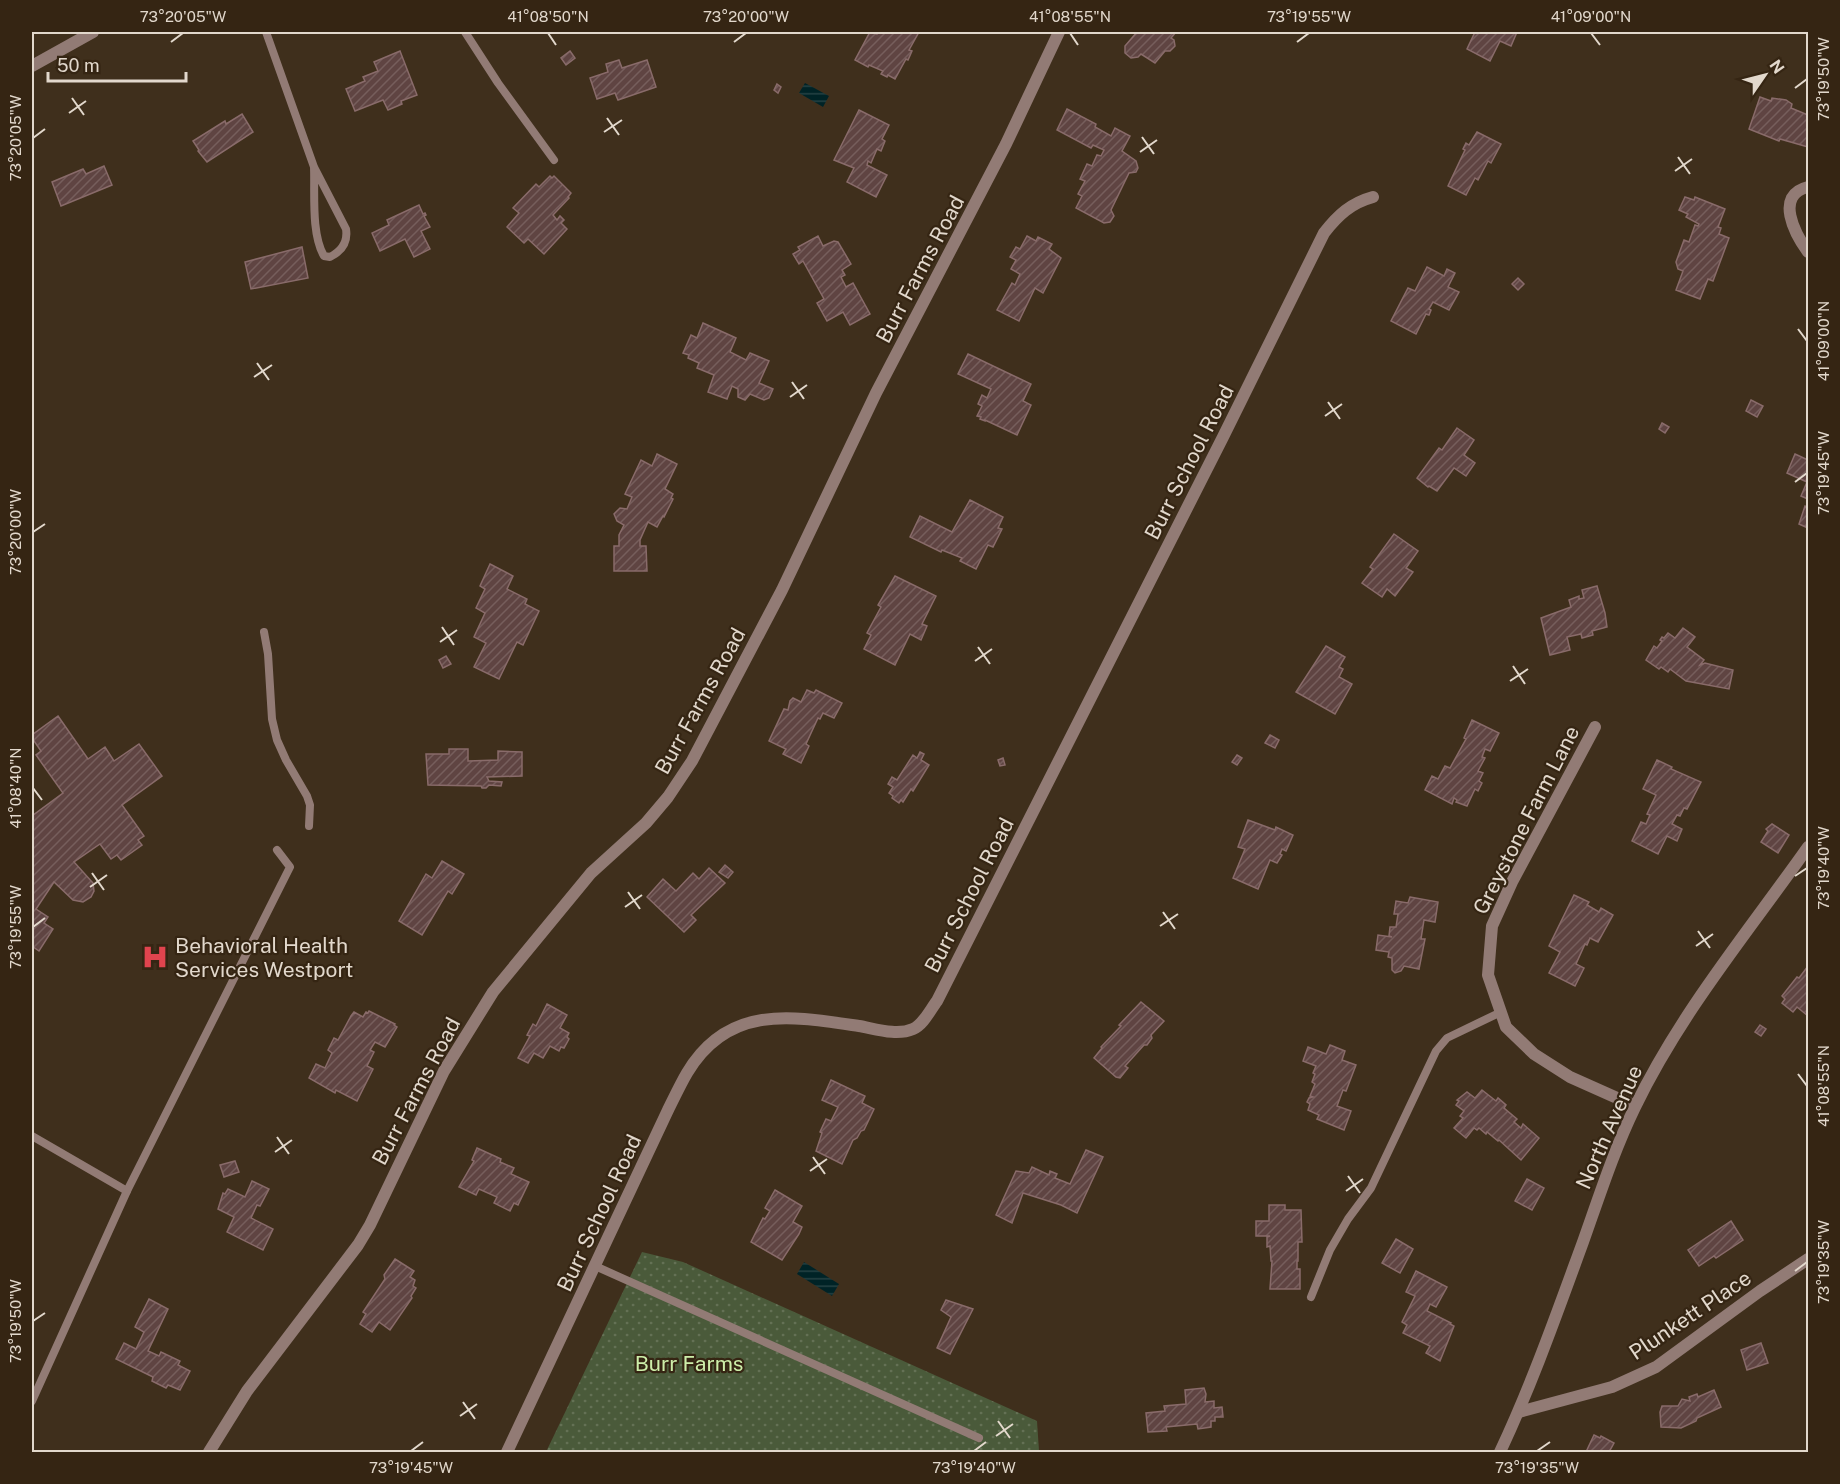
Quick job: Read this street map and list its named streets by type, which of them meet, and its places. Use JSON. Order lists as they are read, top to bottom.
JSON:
{
  "streets": {
    "street": [
      "Burr Farms Road",
      "Burr School Road",
      "Greystone Farm Lane",
      "North Avenue",
      "Plunkett Place"
    ]
  },
  "crossings": [
    ["Greystone Farm Lane", "North Avenue"],
    ["North Avenue", "Plunkett Place"]
  ],
  "parks": ["Burr Farms"],
  "places": {
    "hospital": ["Behavioral Health Services Westport"]
  },
  "scale_bar": "50 m",
  "north": "top right",
  "coordinates": [
    "73°20'05\"W",
    "41°08'50\"N",
    "73°20'00\"W",
    "41°08'55\"N",
    "73°19'55\"W",
    "41°09'00\"N",
    "73°19'50\"W",
    "73°19'45\"W",
    "41°08'40\"N",
    "73°19'40\"W",
    "73°19'35\"W"
  ]
}
